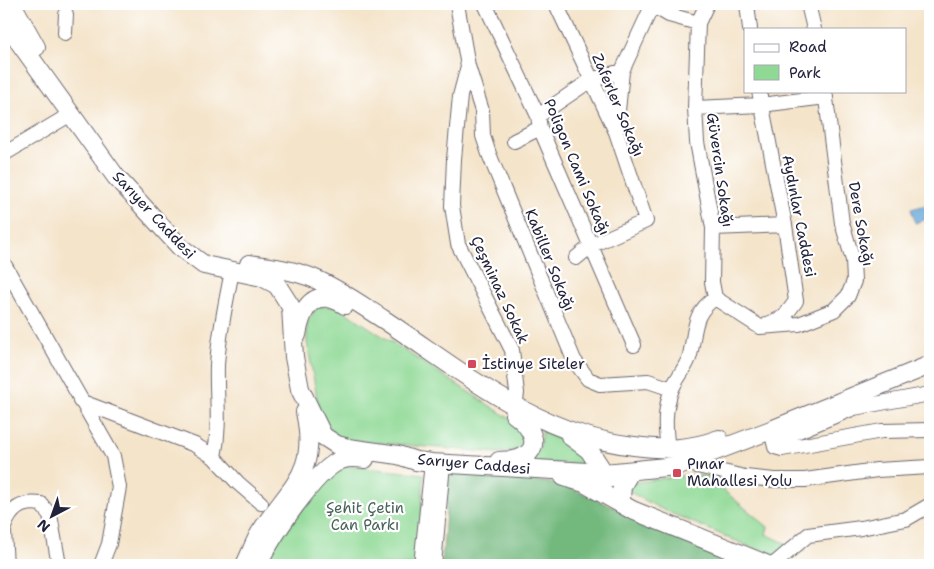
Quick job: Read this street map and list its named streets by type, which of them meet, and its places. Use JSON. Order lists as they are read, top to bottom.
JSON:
{
  "streets": {
    "main road": ["Sarıyer Caddesi"],
    "street": [
      "Zaferler Sokağı",
      "Poligon Cami Sokağı",
      "Güvercin Sokağı",
      "Aydınlar Caddesi",
      "Dere Sokağı",
      "Kabiller Sokağı",
      "Çeşminaz Sokak"
    ]
  },
  "crossings": [
    ["Zaferler Sokağı", "Poligon Cami Sokağı"],
    ["Sarıyer Caddesi", "Çeşminaz Sokak"],
    ["Aydınlar Caddesi", "Dere Sokağı"],
    ["Kabiller Sokağı", "Çeşminaz Sokak"]
  ],
  "parks": ["Şehit Çetin Can Parkı"],
  "places": {
    "transit": ["İstinye Siteler", "Pınar Mahallesi Yolu"]
  },
  "legend": ["Road", "Park"],
  "north": "bottom left"
}
